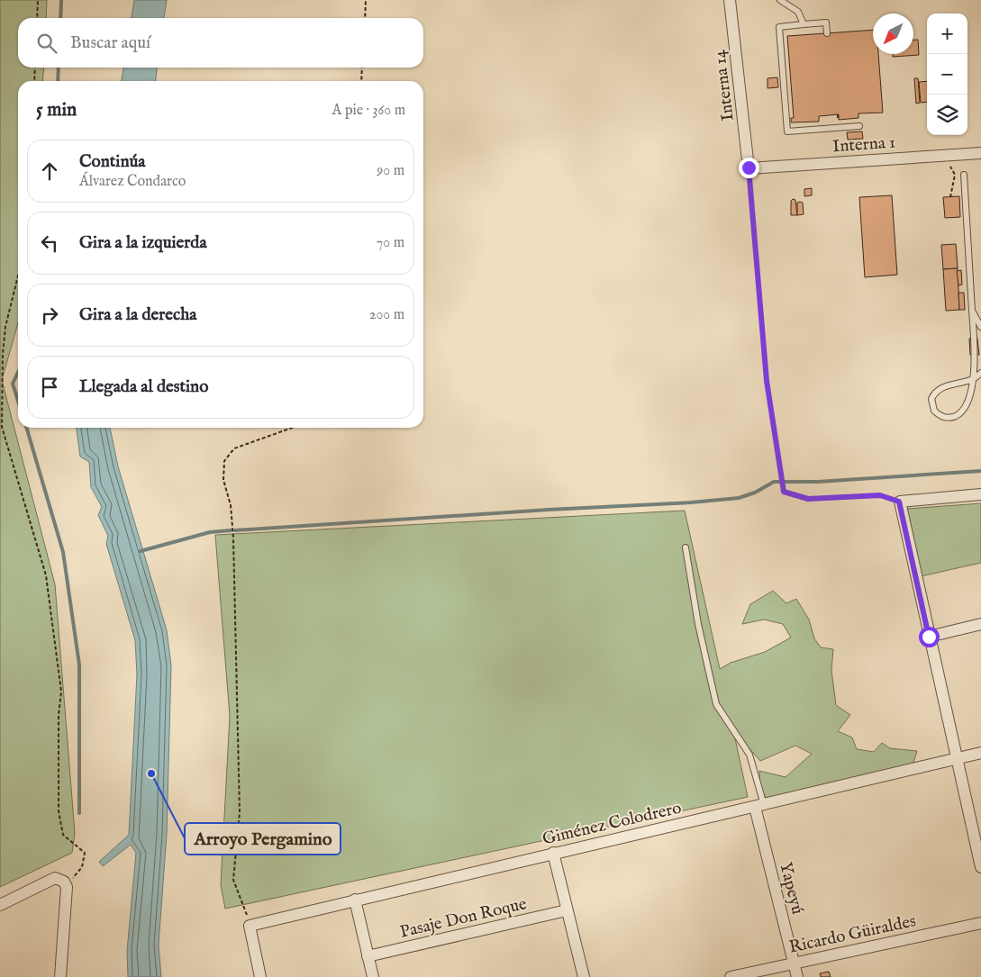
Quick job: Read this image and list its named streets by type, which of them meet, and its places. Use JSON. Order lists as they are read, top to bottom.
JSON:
{
  "streets": {
    "street": [
      "Interna 14",
      "Interna 1",
      "Giménez Colodrero",
      "Yapeyú",
      "Pasaje Don Roque",
      "Ricardo Güiraldes"
    ]
  },
  "crossings": [
    ["Interna 14", "Interna 1"],
    ["Giménez Colodrero", "Yapeyú"],
    ["Yapeyú", "Ricardo Güiraldes"]
  ],
  "places": ["Arroyo Pergamino"],
  "north": "bottom left",
  "page": {
    "map_buttons": ["+", "−"],
    "search": "Buscar aquí",
    "heading": ["5 min", "A pie · 360 m"],
    "list": [
      ["Continúa", "Álvarez Condarco", "90 m"],
      ["Gira a la izquierda", "70 m"],
      ["Gira a la derecha", "200 m"],
      "Llegada al destino"
    ]
  }
}
